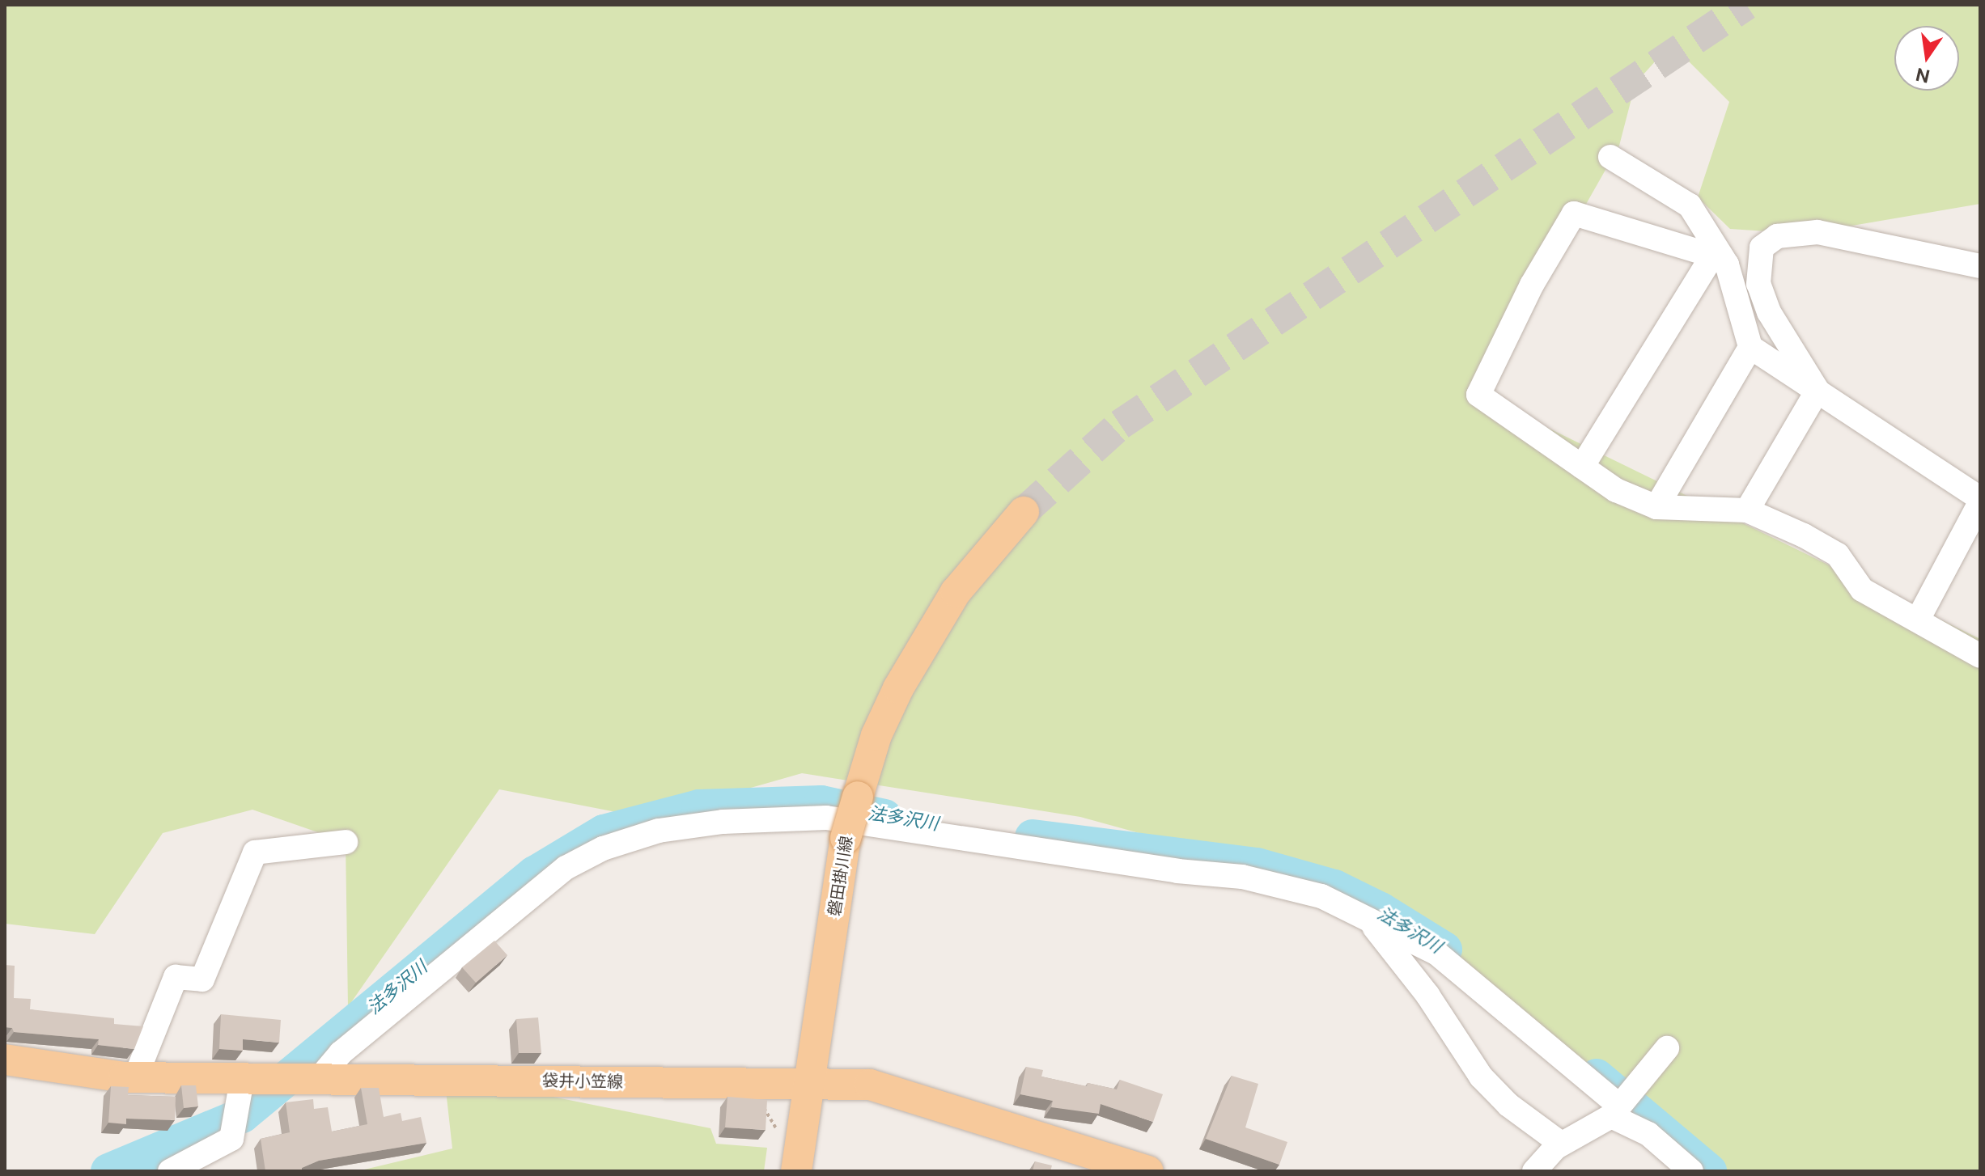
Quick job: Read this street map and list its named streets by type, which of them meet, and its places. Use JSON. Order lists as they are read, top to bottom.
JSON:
{
  "streets": {
    "main road": ["磐田掛川線", "袋井小笠線"]
  },
  "crossings": [
    ["磐田掛川線", "袋井小笠線"]
  ],
  "water": ["法多沢川"],
  "north": "bottom"
}
